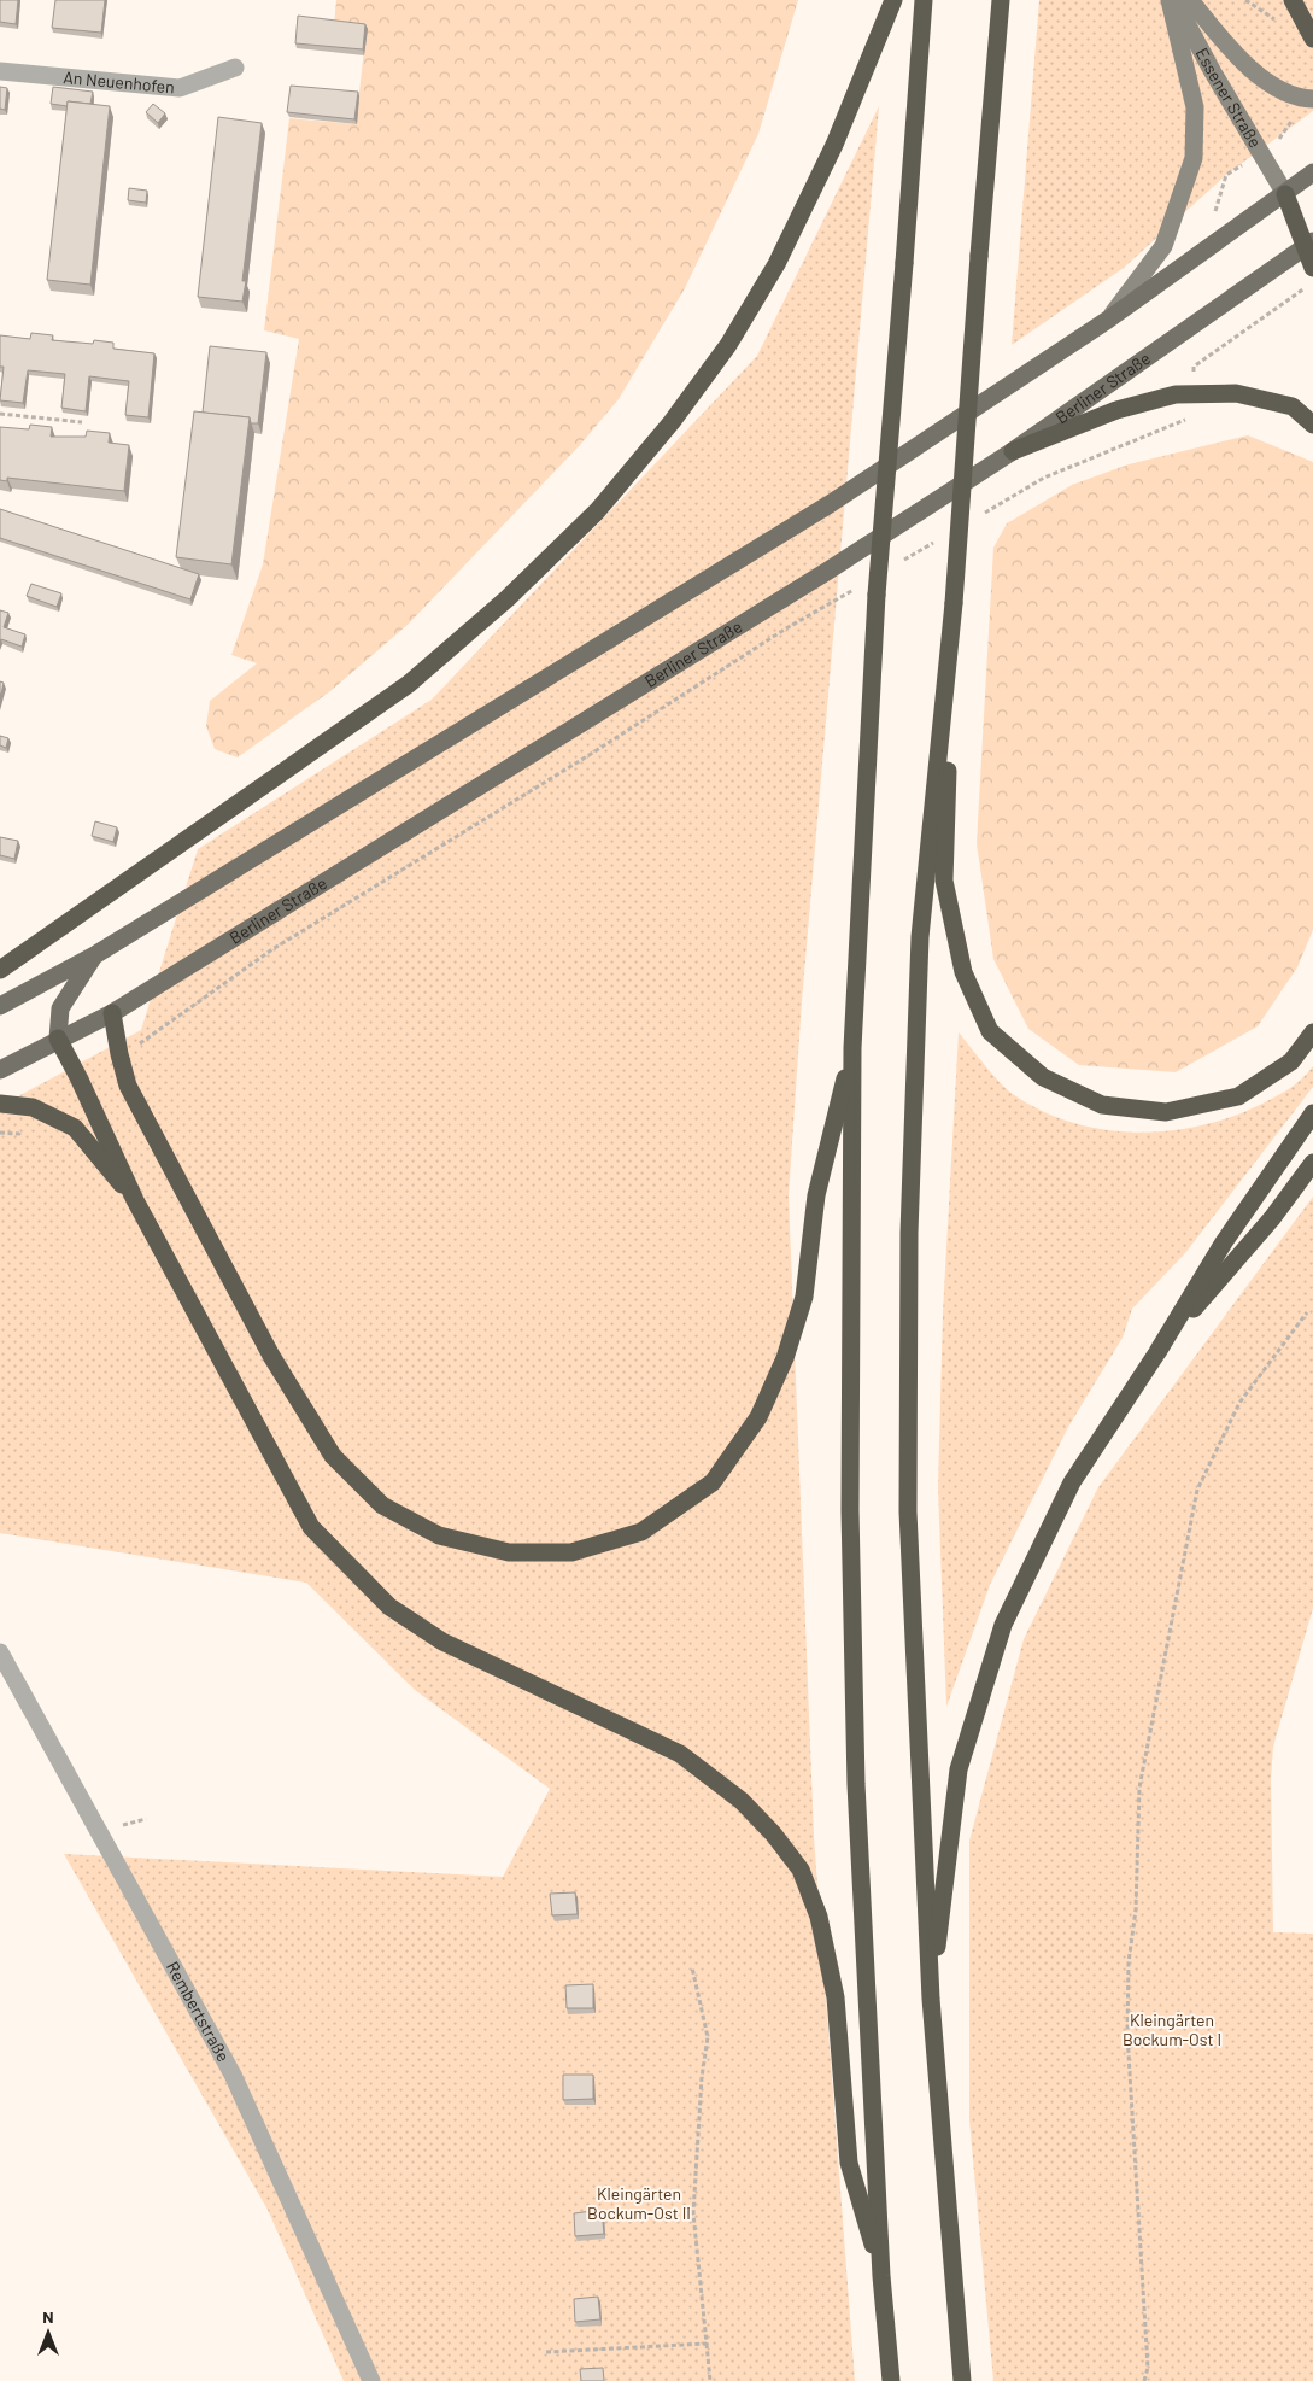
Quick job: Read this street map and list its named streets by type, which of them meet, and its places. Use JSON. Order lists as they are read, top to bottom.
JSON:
{
  "streets": {
    "main road": ["Essener Straße", "Berliner Straße"],
    "street": ["An Neuenhofen", "Rembertstraße"]
  },
  "parks": ["Kleingärten Bockum-Ost I", "Kleingärten Bockum-Ost II"],
  "north": "top"
}
